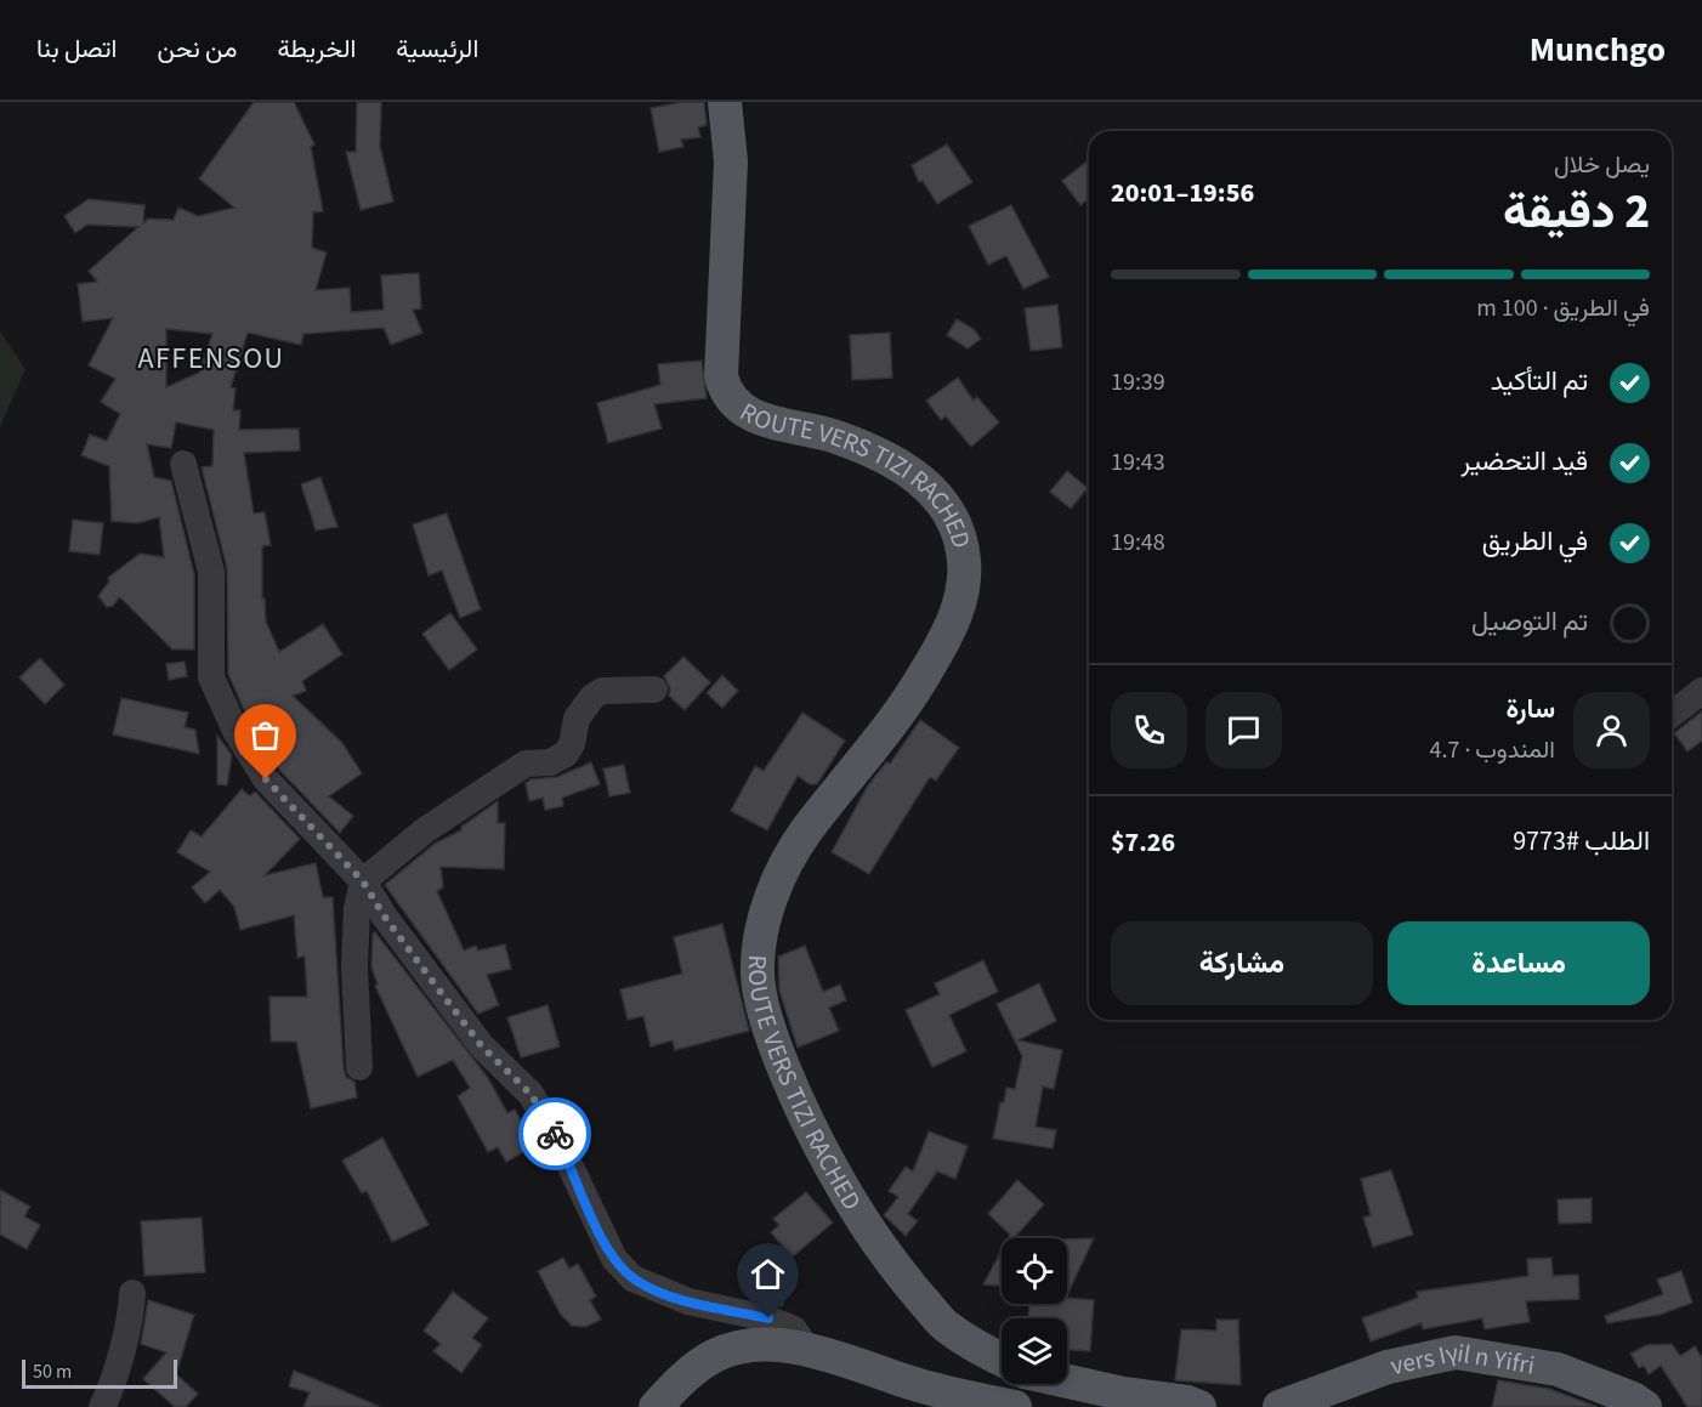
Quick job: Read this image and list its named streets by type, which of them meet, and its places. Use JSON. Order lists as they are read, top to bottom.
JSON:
{
  "streets": {
    "main road": ["ROUTE VERS TIZI RACHED", "vers Iγil n Yifri"]
  },
  "districts": ["AFFENSOU"],
  "scale_bar": "50 m",
  "page": {
    "header": "Munchgo",
    "nav": [
      "الرئيسية",
      "الخريطة",
      "من نحن",
      "اتصل بنا"
    ],
    "heading": ["2 دقيقة", "يصل خلال", "19:56–20:01"],
    "panel": [
      "سارة",
      "المندوب · 4.7",
      "الطلب #9773",
      "$7.26"
    ],
    "bar": "في الطريق · 100 m",
    "list": [
      ["تم التأكيد", "19:39"],
      ["قيد التحضير", "19:43"],
      ["في الطريق", "19:48"],
      "تم التوصيل"
    ],
    "buttons": ["مساعدة", "مشاركة"],
    "scale": "50 m"
  }
}
